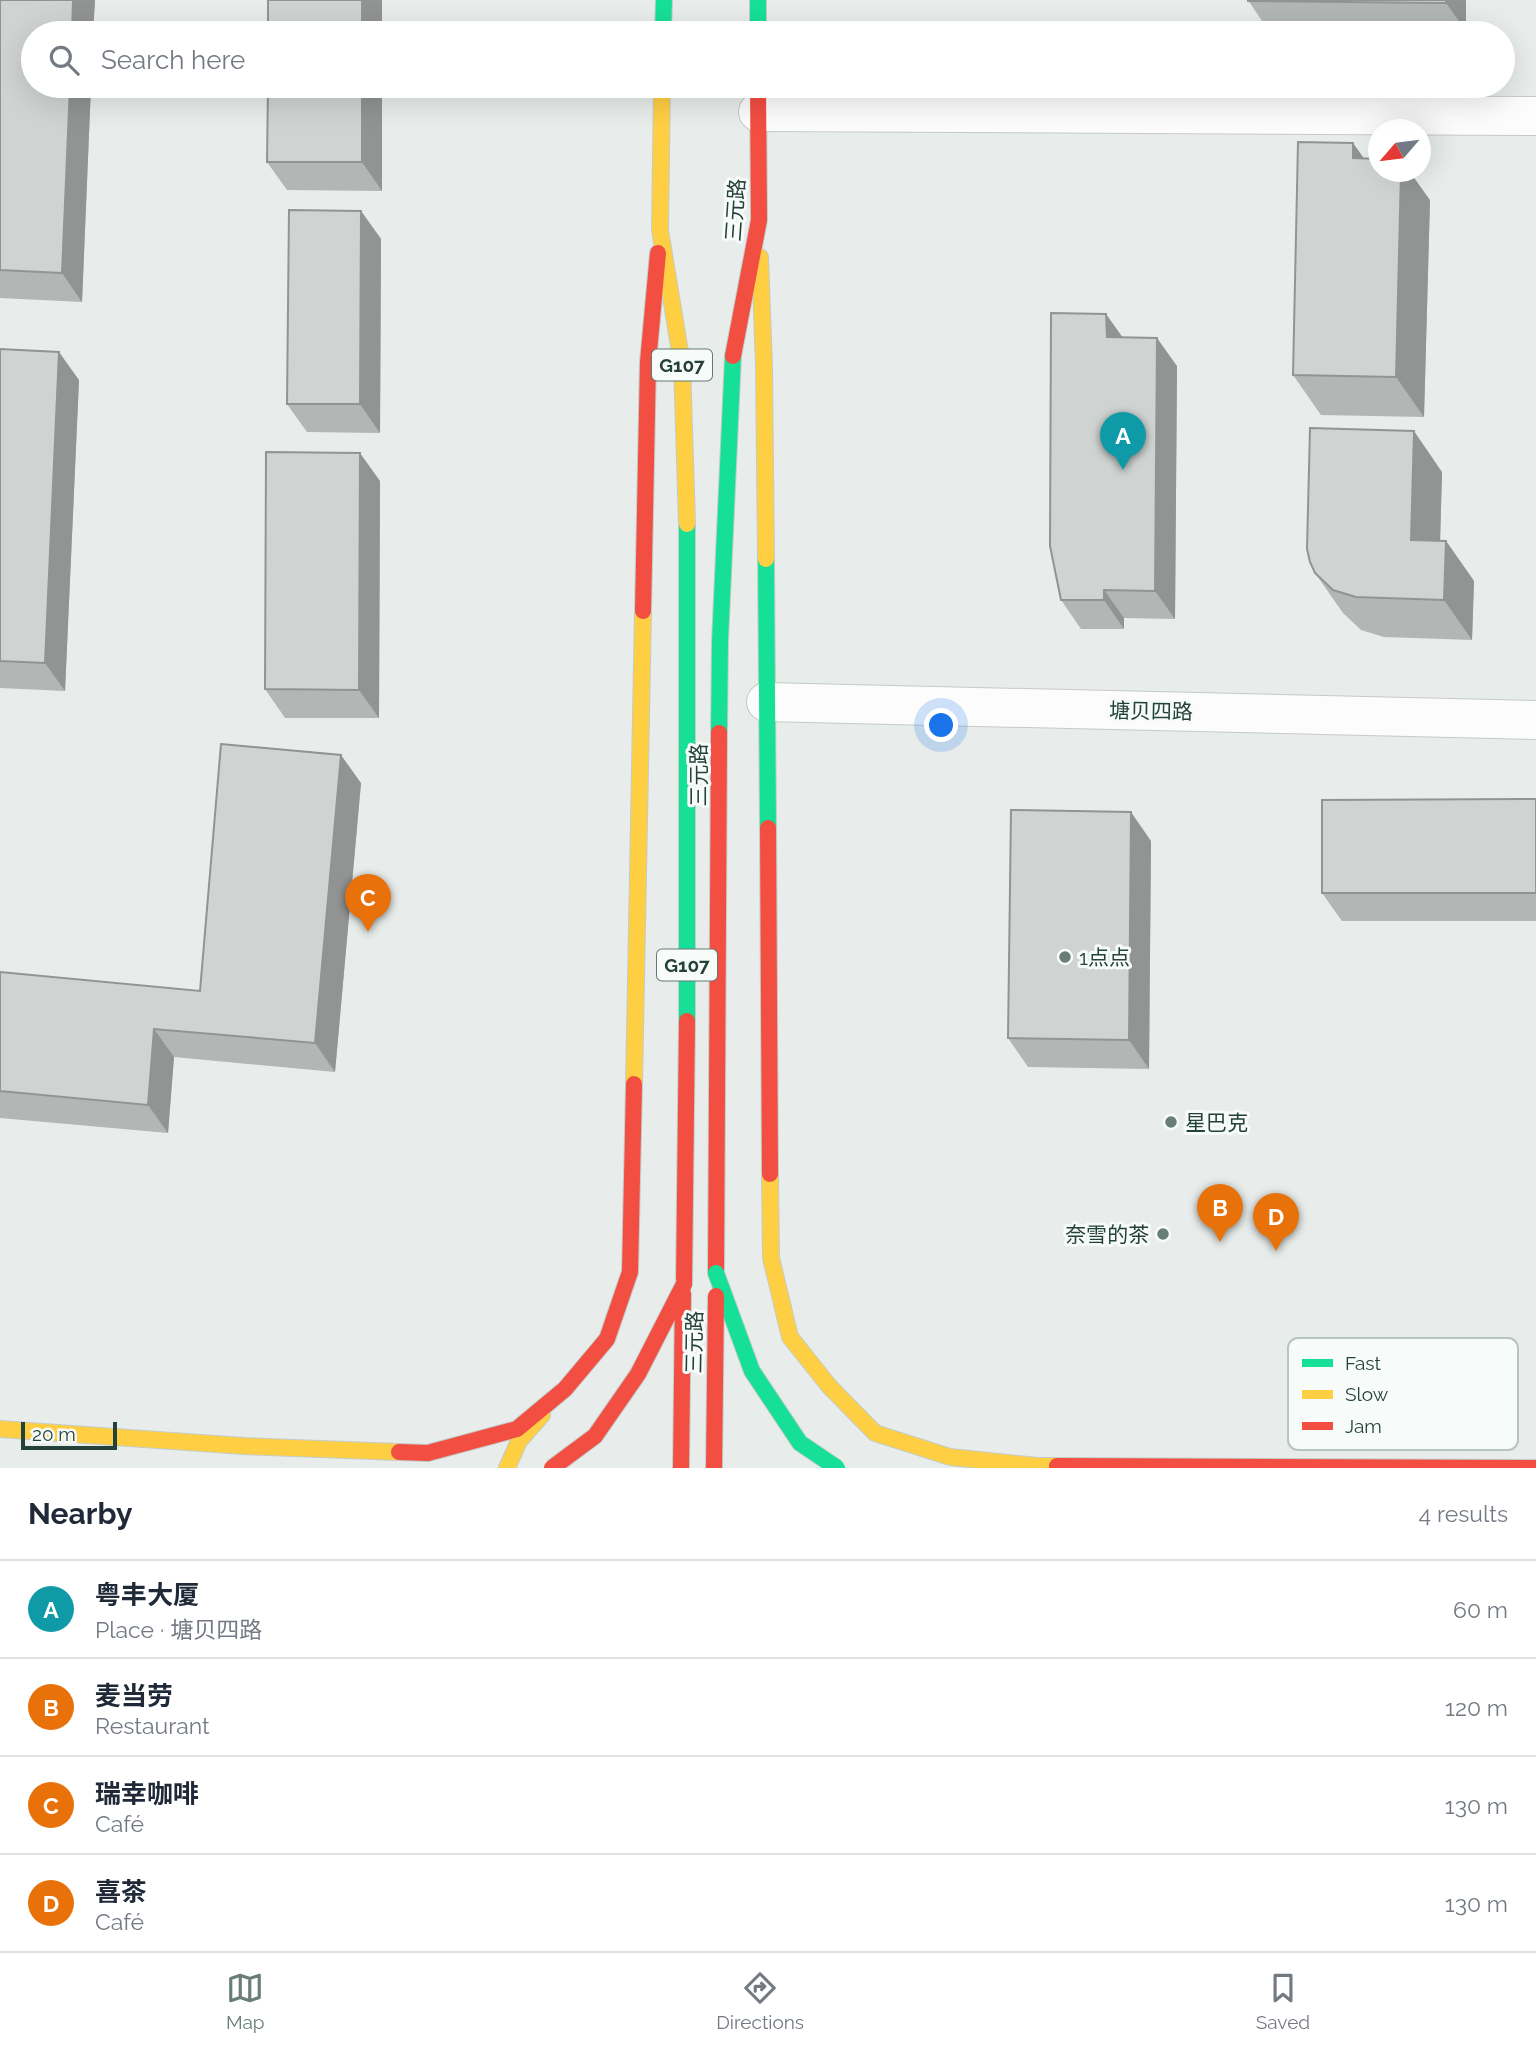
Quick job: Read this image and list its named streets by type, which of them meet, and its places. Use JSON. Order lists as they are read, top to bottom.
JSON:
{
  "streets": {
    "main road": ["三元路", "G107"],
    "street": ["塘贝四路"]
  },
  "places": ["1点点", "星巴克", "奈雪的茶"],
  "legend": ["Fast", "Slow", "Jam"],
  "scale_bar": "20 m",
  "north": "bottom left",
  "page": {
    "search": "Search here",
    "pins": [
      "A",
      "C",
      "B",
      "D"
    ],
    "scale": "20 m",
    "heading": ["Nearby", "4 results"],
    "list": [
      {
        "mark": "A",
        "name": "粤丰大厦",
        "note": "Place · 塘贝四路",
        "value": "60 m"
      },
      {
        "mark": "B",
        "name": "麦当劳",
        "note": "Restaurant",
        "value": "120 m"
      },
      {
        "mark": "C",
        "name": "瑞幸咖啡",
        "note": "Café",
        "value": "130 m"
      },
      {
        "mark": "D",
        "name": "喜茶",
        "note": "Café",
        "value": "130 m"
      }
    ],
    "nav": ["Map", "Directions", "Saved"]
  }
}
